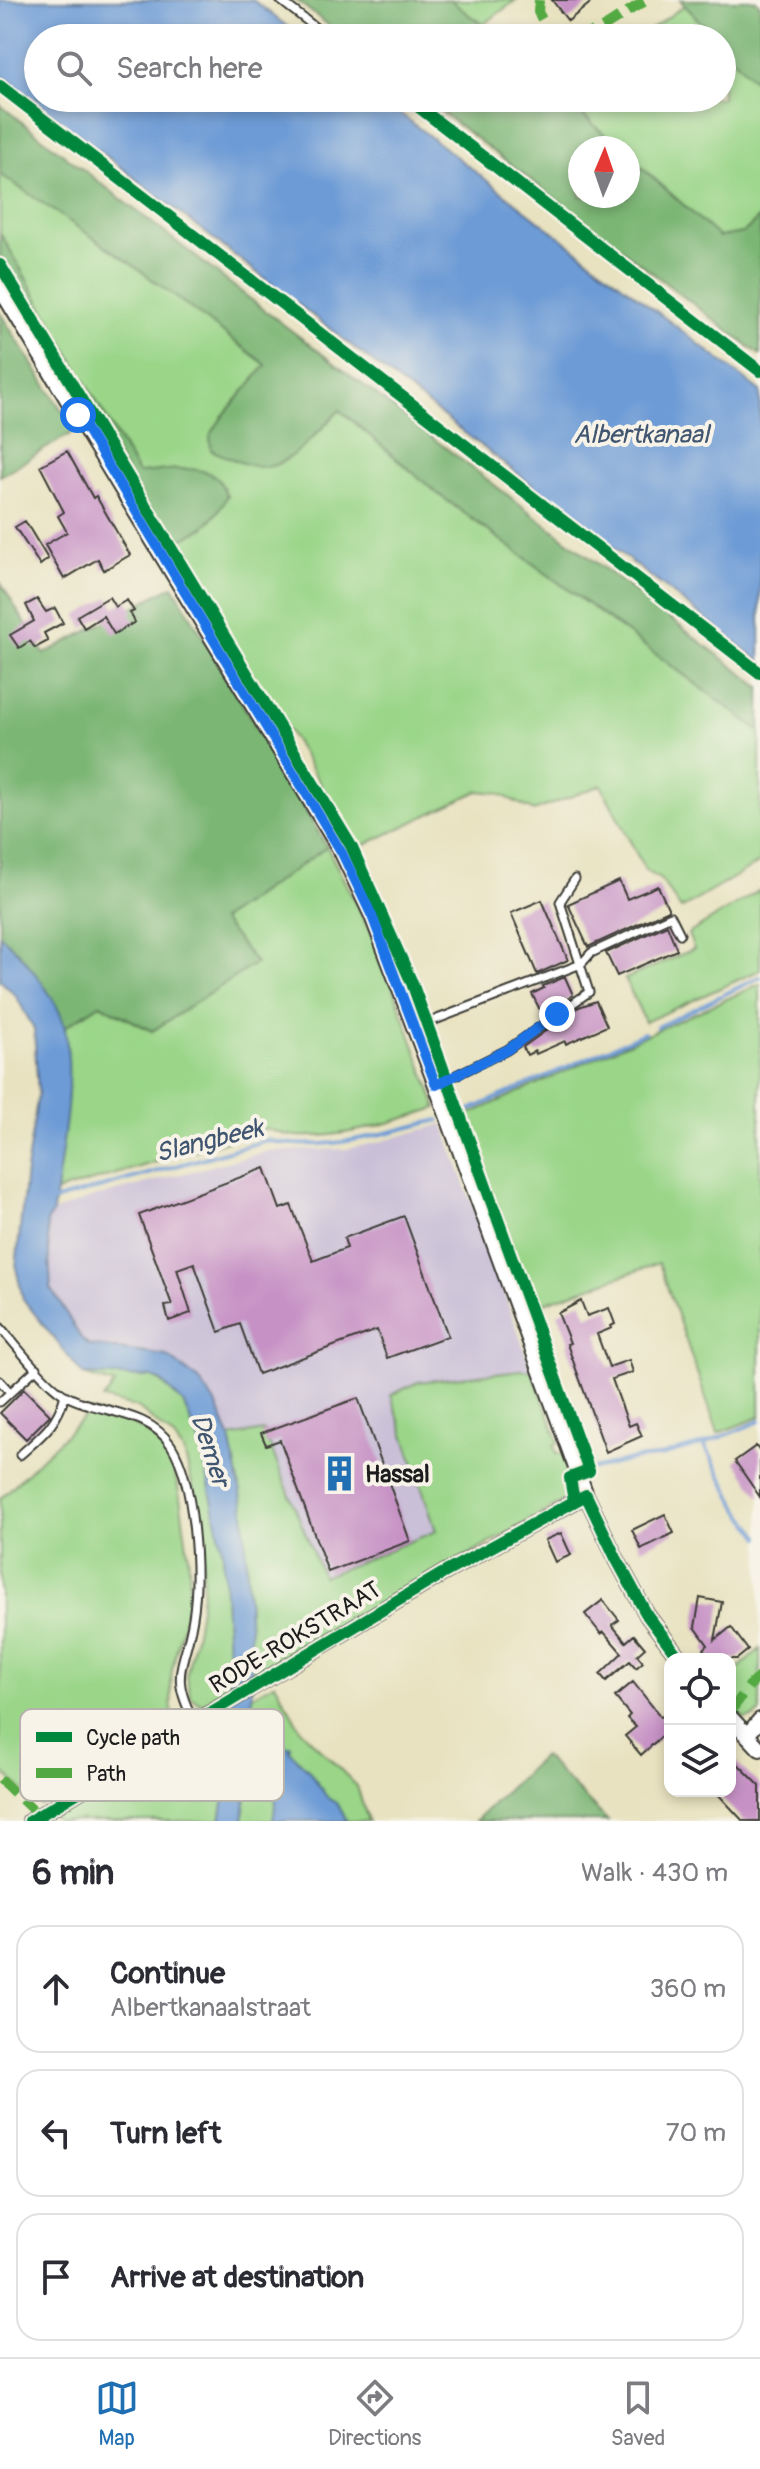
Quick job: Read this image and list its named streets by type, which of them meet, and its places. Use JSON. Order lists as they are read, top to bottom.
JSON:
{
  "streets": {
    "street": ["RODE-ROKSTRAAT"]
  },
  "water": ["Albertkanaal", "Slangbeek", "Demer"],
  "places": {
    "building": ["Hassal"]
  },
  "legend": ["Cycle path", "Path"],
  "north": "top",
  "page": {
    "search": "Search here",
    "heading": ["6 min", "Walk · 430 m"],
    "list": [
      ["Continue", "Albertkanaalstraat", "360 m"],
      ["Turn left", "70 m"],
      "Arrive at destination"
    ],
    "nav": ["Map", "Directions", "Saved"]
  }
}
